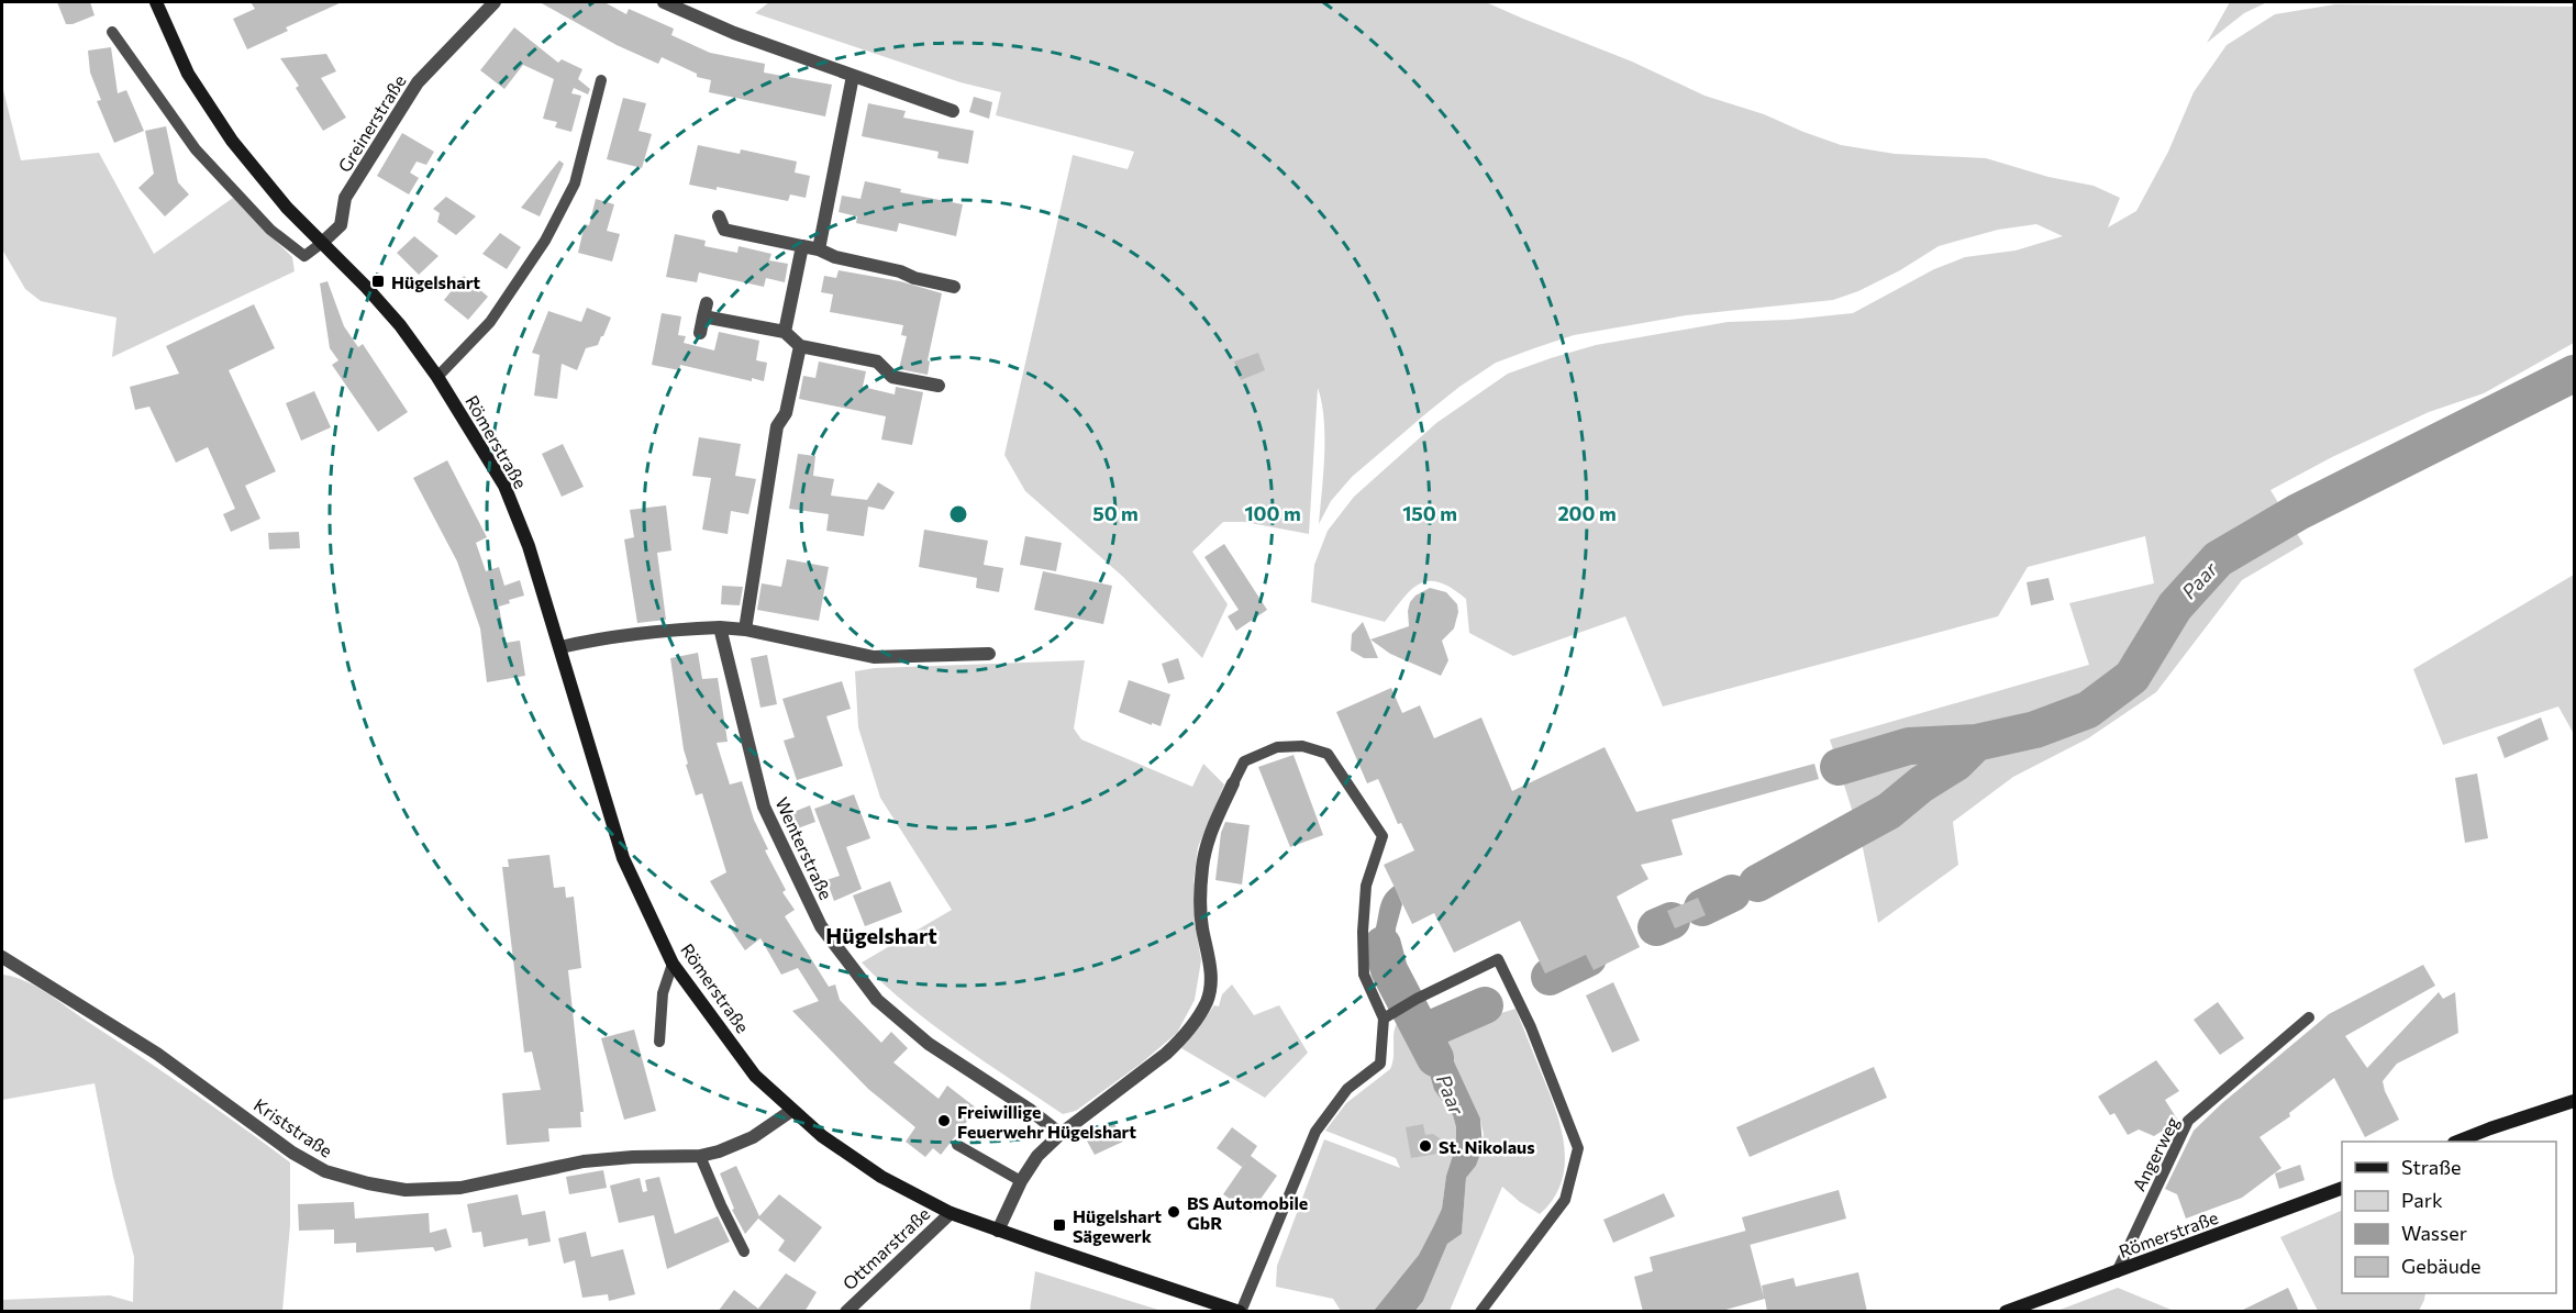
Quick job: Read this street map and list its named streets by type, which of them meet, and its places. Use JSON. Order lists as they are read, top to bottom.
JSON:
{
  "streets": {
    "main road": ["Römerstraße"],
    "street": [
      "Greinerstraße",
      "Wenterstraße",
      "Kriststraße",
      "Ottmarstraße"
    ],
    "lane": ["Angerweg"]
  },
  "crossings": [
    ["Greinerstraße", "Römerstraße"],
    ["Römerstraße", "Kriststraße"],
    ["Römerstraße", "Angerweg"],
    ["Römerstraße", "Ottmarstraße"]
  ],
  "districts": ["Hügelshart"],
  "water": ["Paar"],
  "places": {
    "transit": ["Hügelshart", "Hügelshart Sägewerk"],
    "other": ["Freiwillige Feuerwehr Hügelshart", "St. Nikolaus", "BS Automobile GbR"]
  },
  "legend": [
    "Straße",
    "Park",
    "Wasser",
    "Gebäude"
  ],
  "rings": [
    "50 m",
    "100 m",
    "150 m",
    "200 m"
  ]
}
